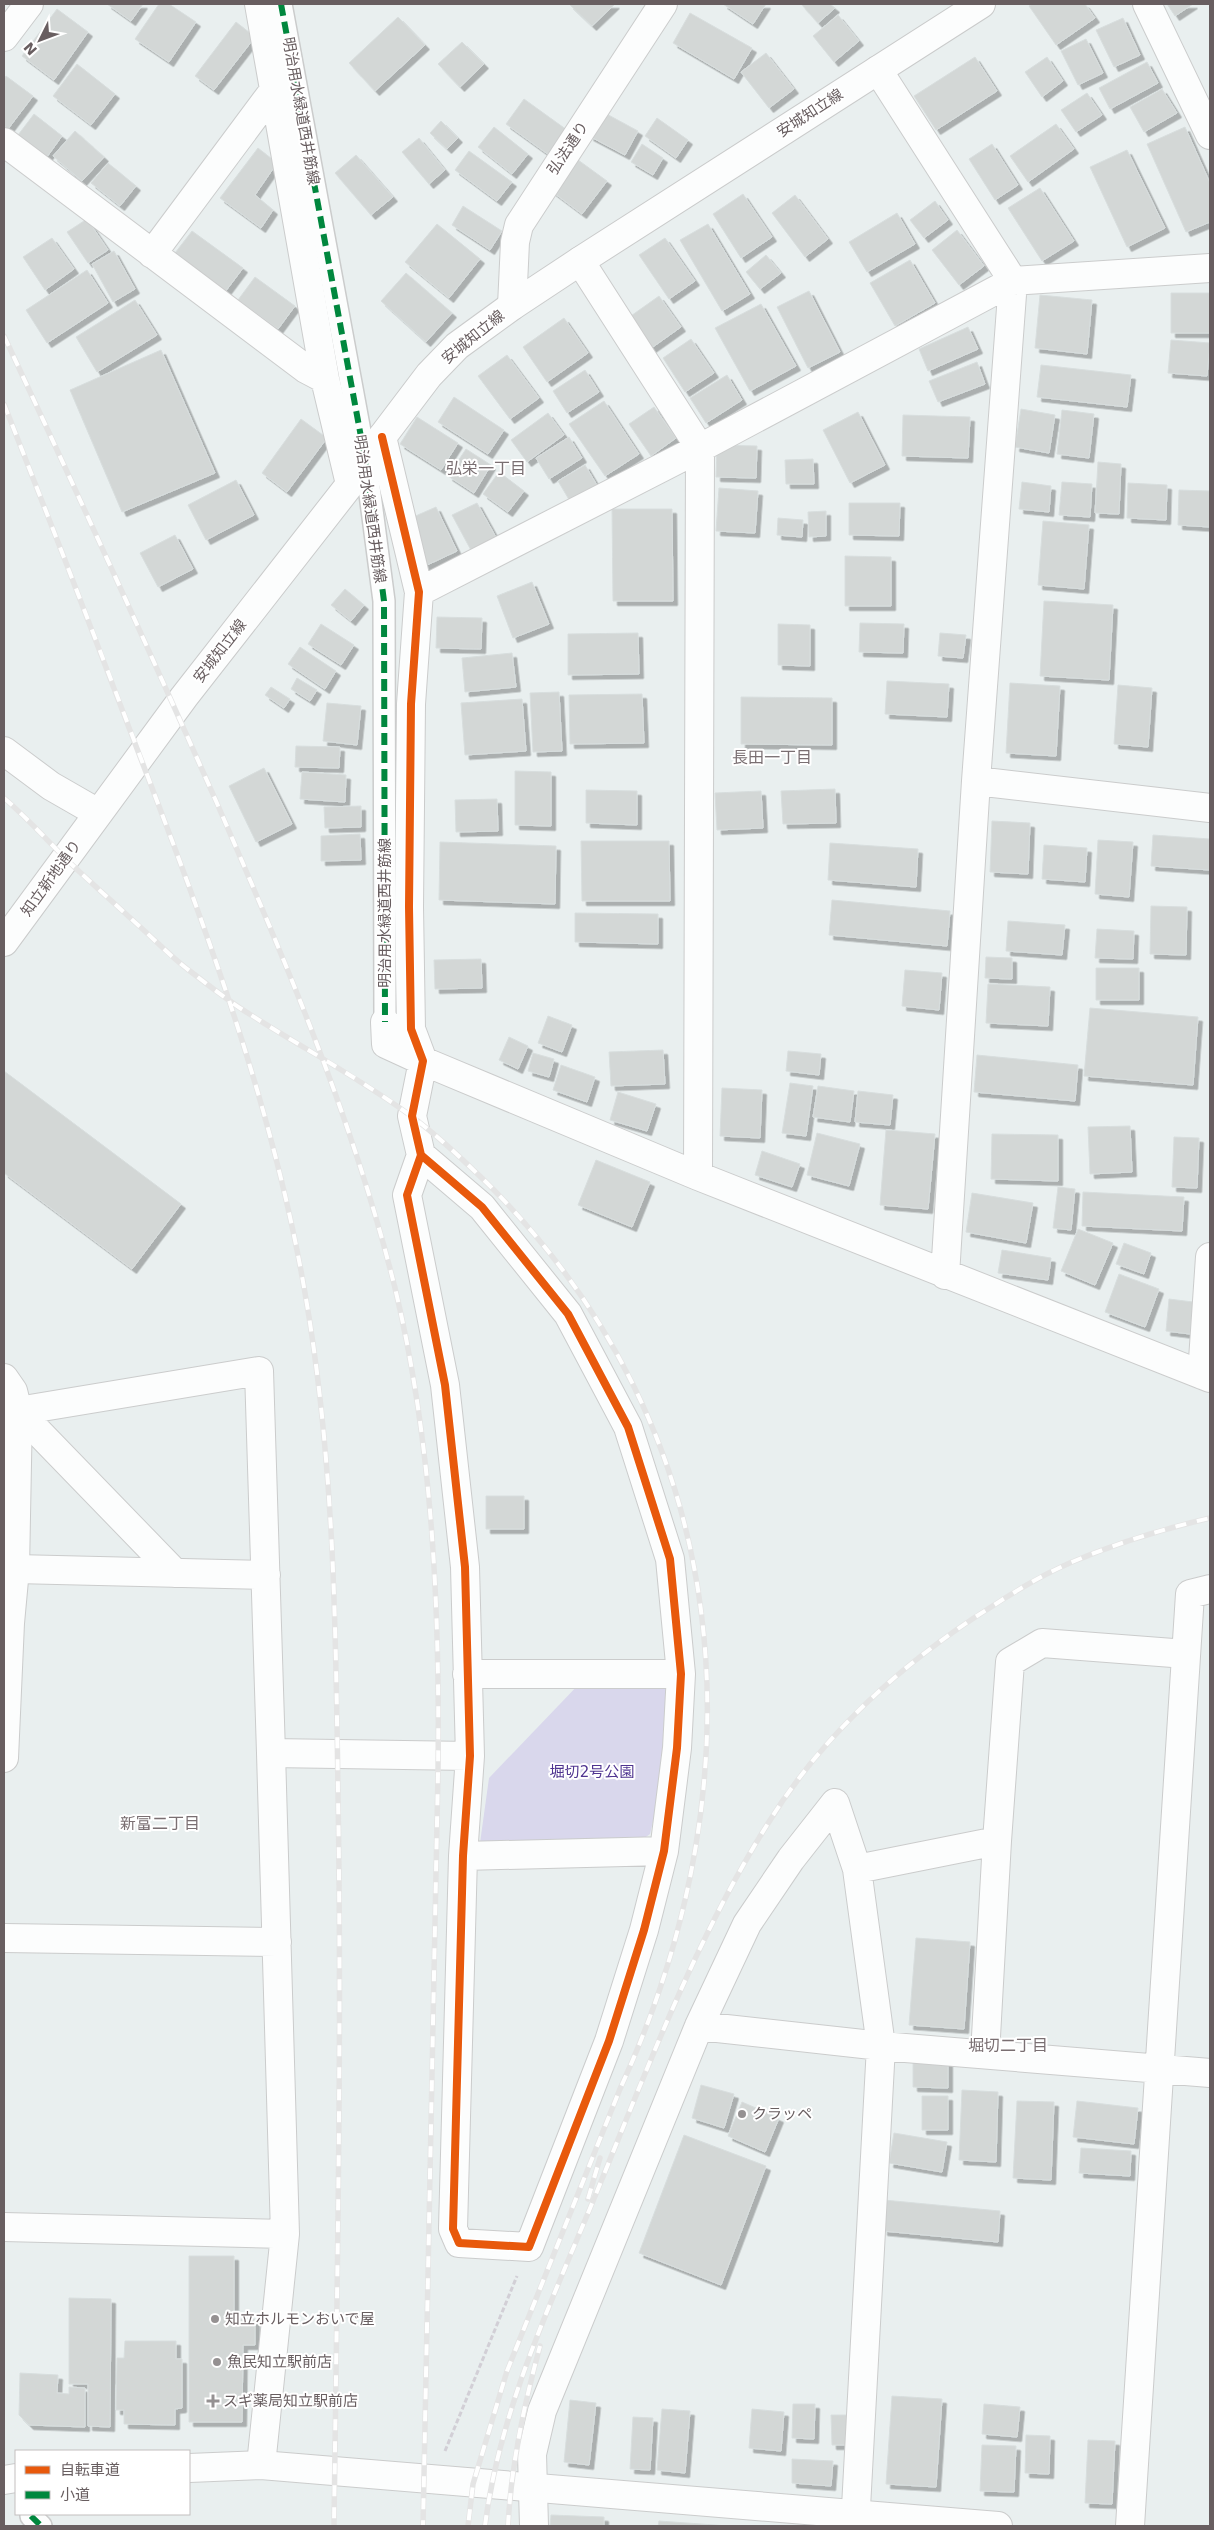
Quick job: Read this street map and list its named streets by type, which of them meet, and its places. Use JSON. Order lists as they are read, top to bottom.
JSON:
{
  "streets": {
    "street": [
      "明治用水緑道西井筋線",
      "安城知立線",
      "弘法通り",
      "知立新地通り"
    ]
  },
  "crossings": [
    ["明治用水緑道西井筋線", "安城知立線"],
    ["安城知立線", "弘法通り"],
    ["安城知立線", "知立新地通り"]
  ],
  "districts": [
    "弘栄一丁目",
    "長田一丁目",
    "新富二丁目",
    "堀切二丁目"
  ],
  "parks": ["堀切2号公園"],
  "places": {
    "other": ["クラッペ", "知立ホルモンおいで屋", "魚民知立駅前店"],
    "health": ["スギ薬局知立駅前店"]
  },
  "legend": ["自転車道", "小道"],
  "north": "bottom left"
}
